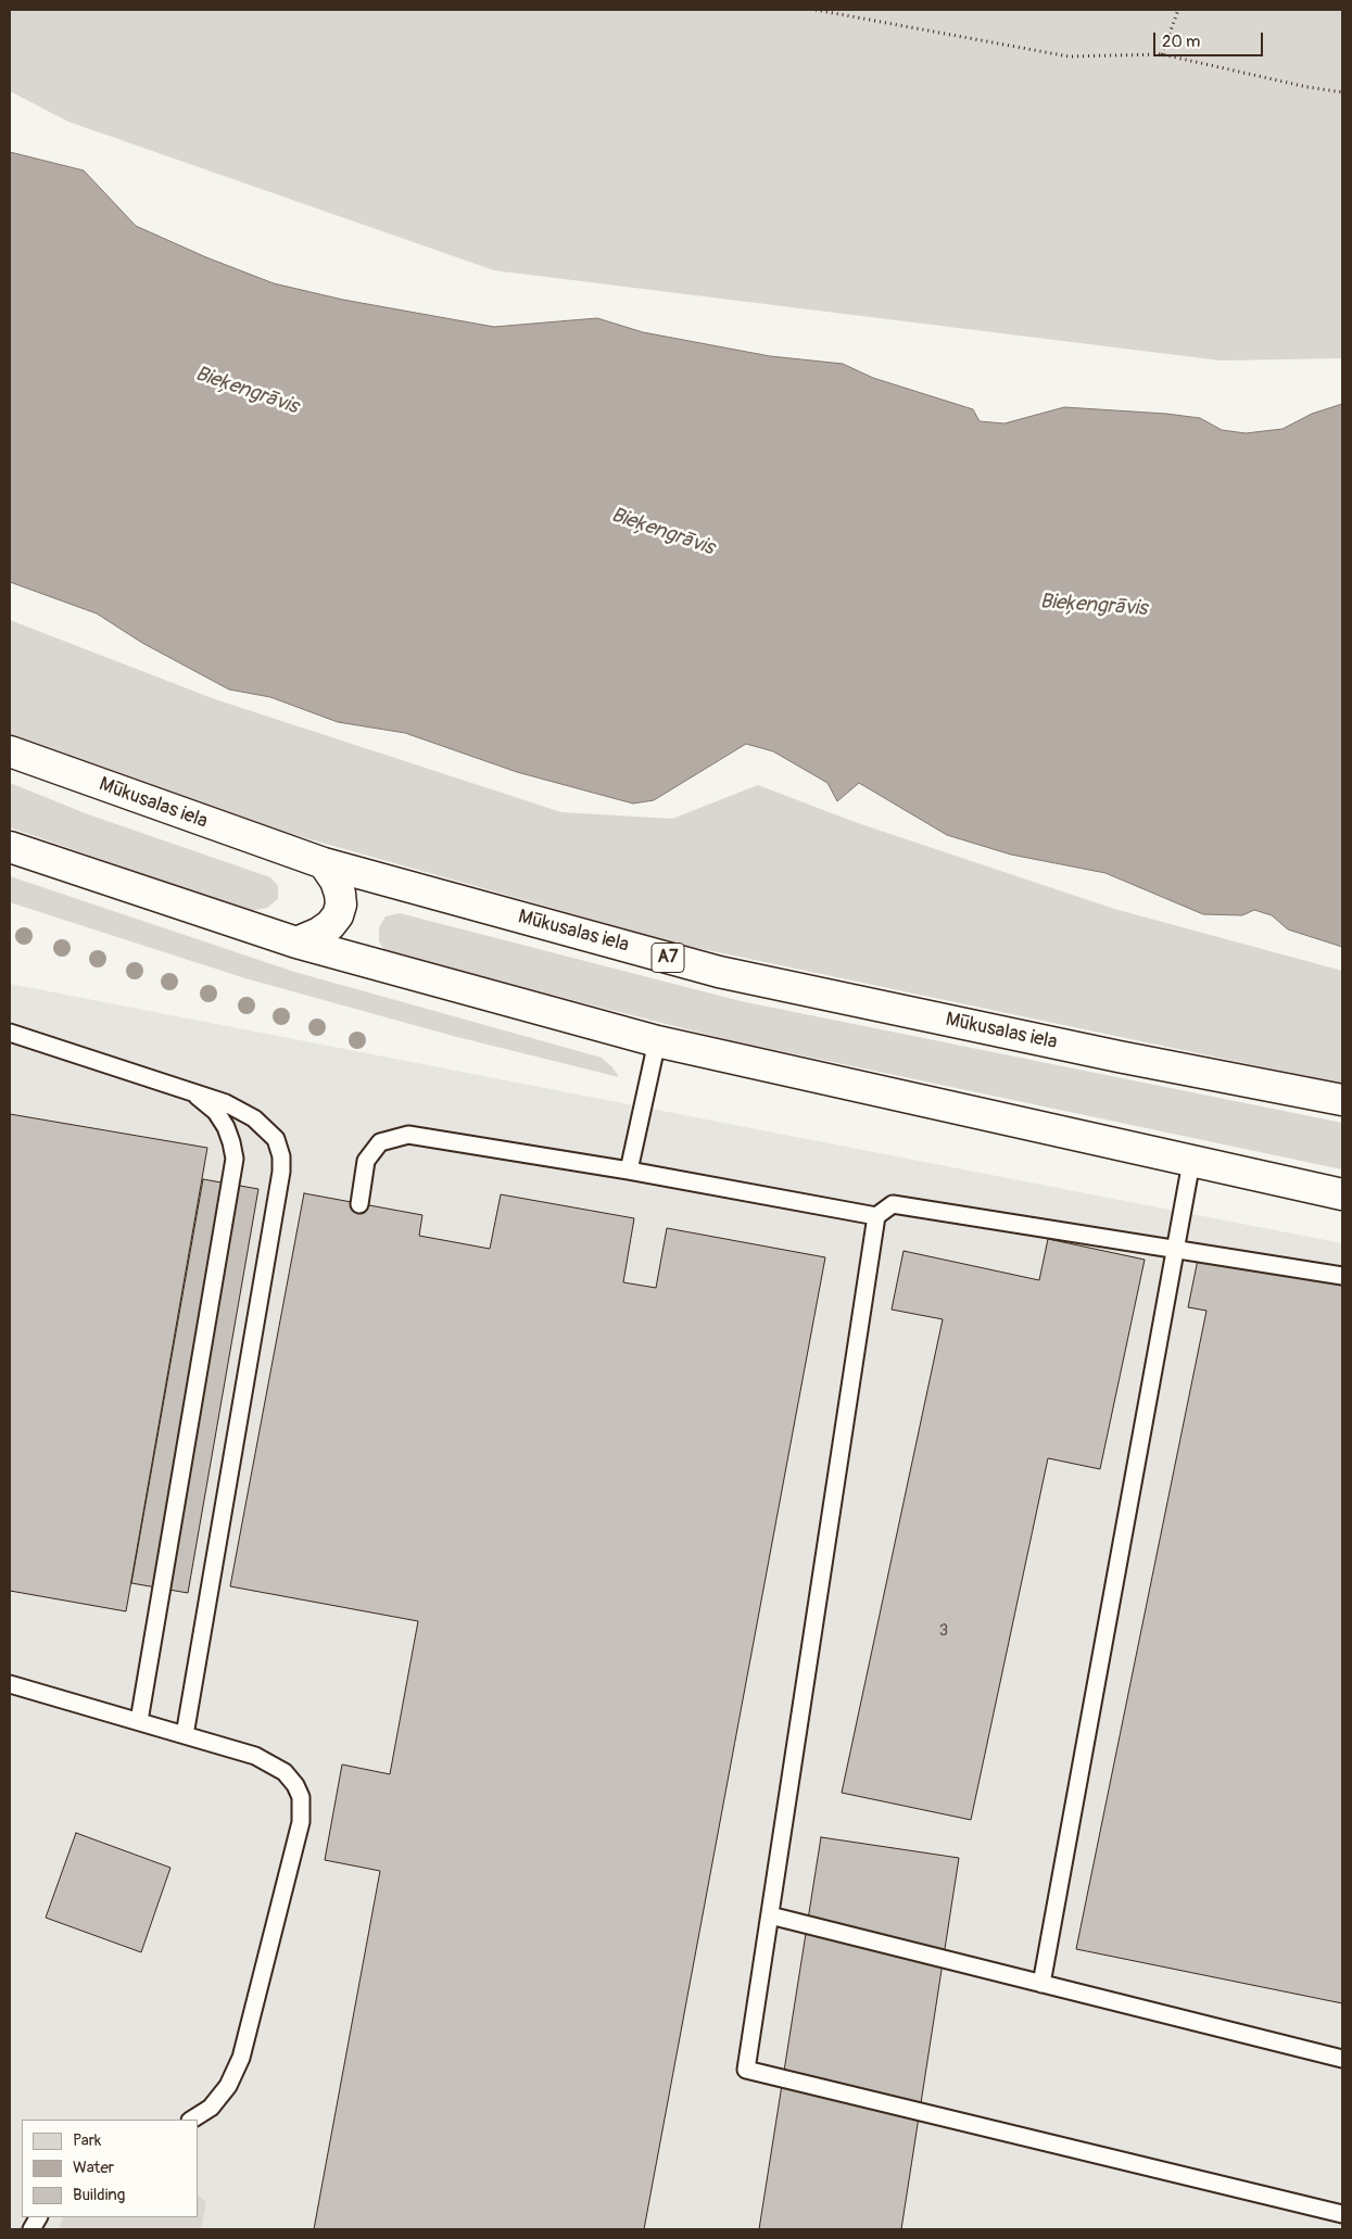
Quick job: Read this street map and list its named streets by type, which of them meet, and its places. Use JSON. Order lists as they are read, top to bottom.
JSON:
{
  "streets": {
    "highway": ["Mūkusalas iela", "A7"]
  },
  "water": ["Bieķengrāvis"],
  "house_numbers": ["3"],
  "legend": ["Park", "Water", "Building"],
  "scale_bar": "20 m"
}
